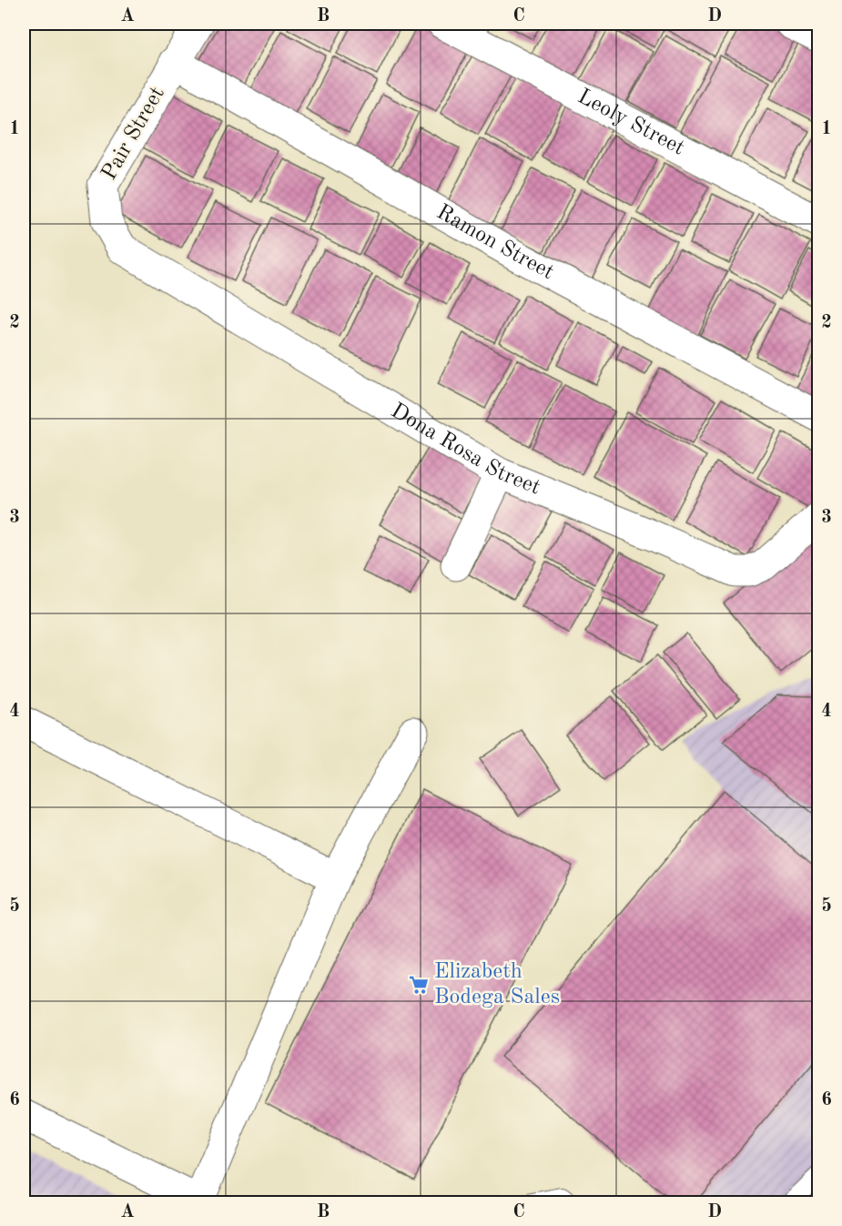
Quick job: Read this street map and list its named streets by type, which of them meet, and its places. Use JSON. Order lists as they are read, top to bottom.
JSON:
{
  "streets": {
    "street": [
      "Leoly Street",
      "Pair Street",
      "Ramon Street",
      "Dona Rosa Street"
    ]
  },
  "crossings": [
    ["Pair Street", "Ramon Street"],
    ["Pair Street", "Dona Rosa Street"]
  ],
  "places": {
    "supermarket": ["Elizabeth Bodega Sales"]
  },
  "grid": {
    "columns": [
      "A",
      "B",
      "C",
      "D"
    ],
    "rows": [
      "1",
      "2",
      "3",
      "4",
      "5",
      "6"
    ]
  }
}
